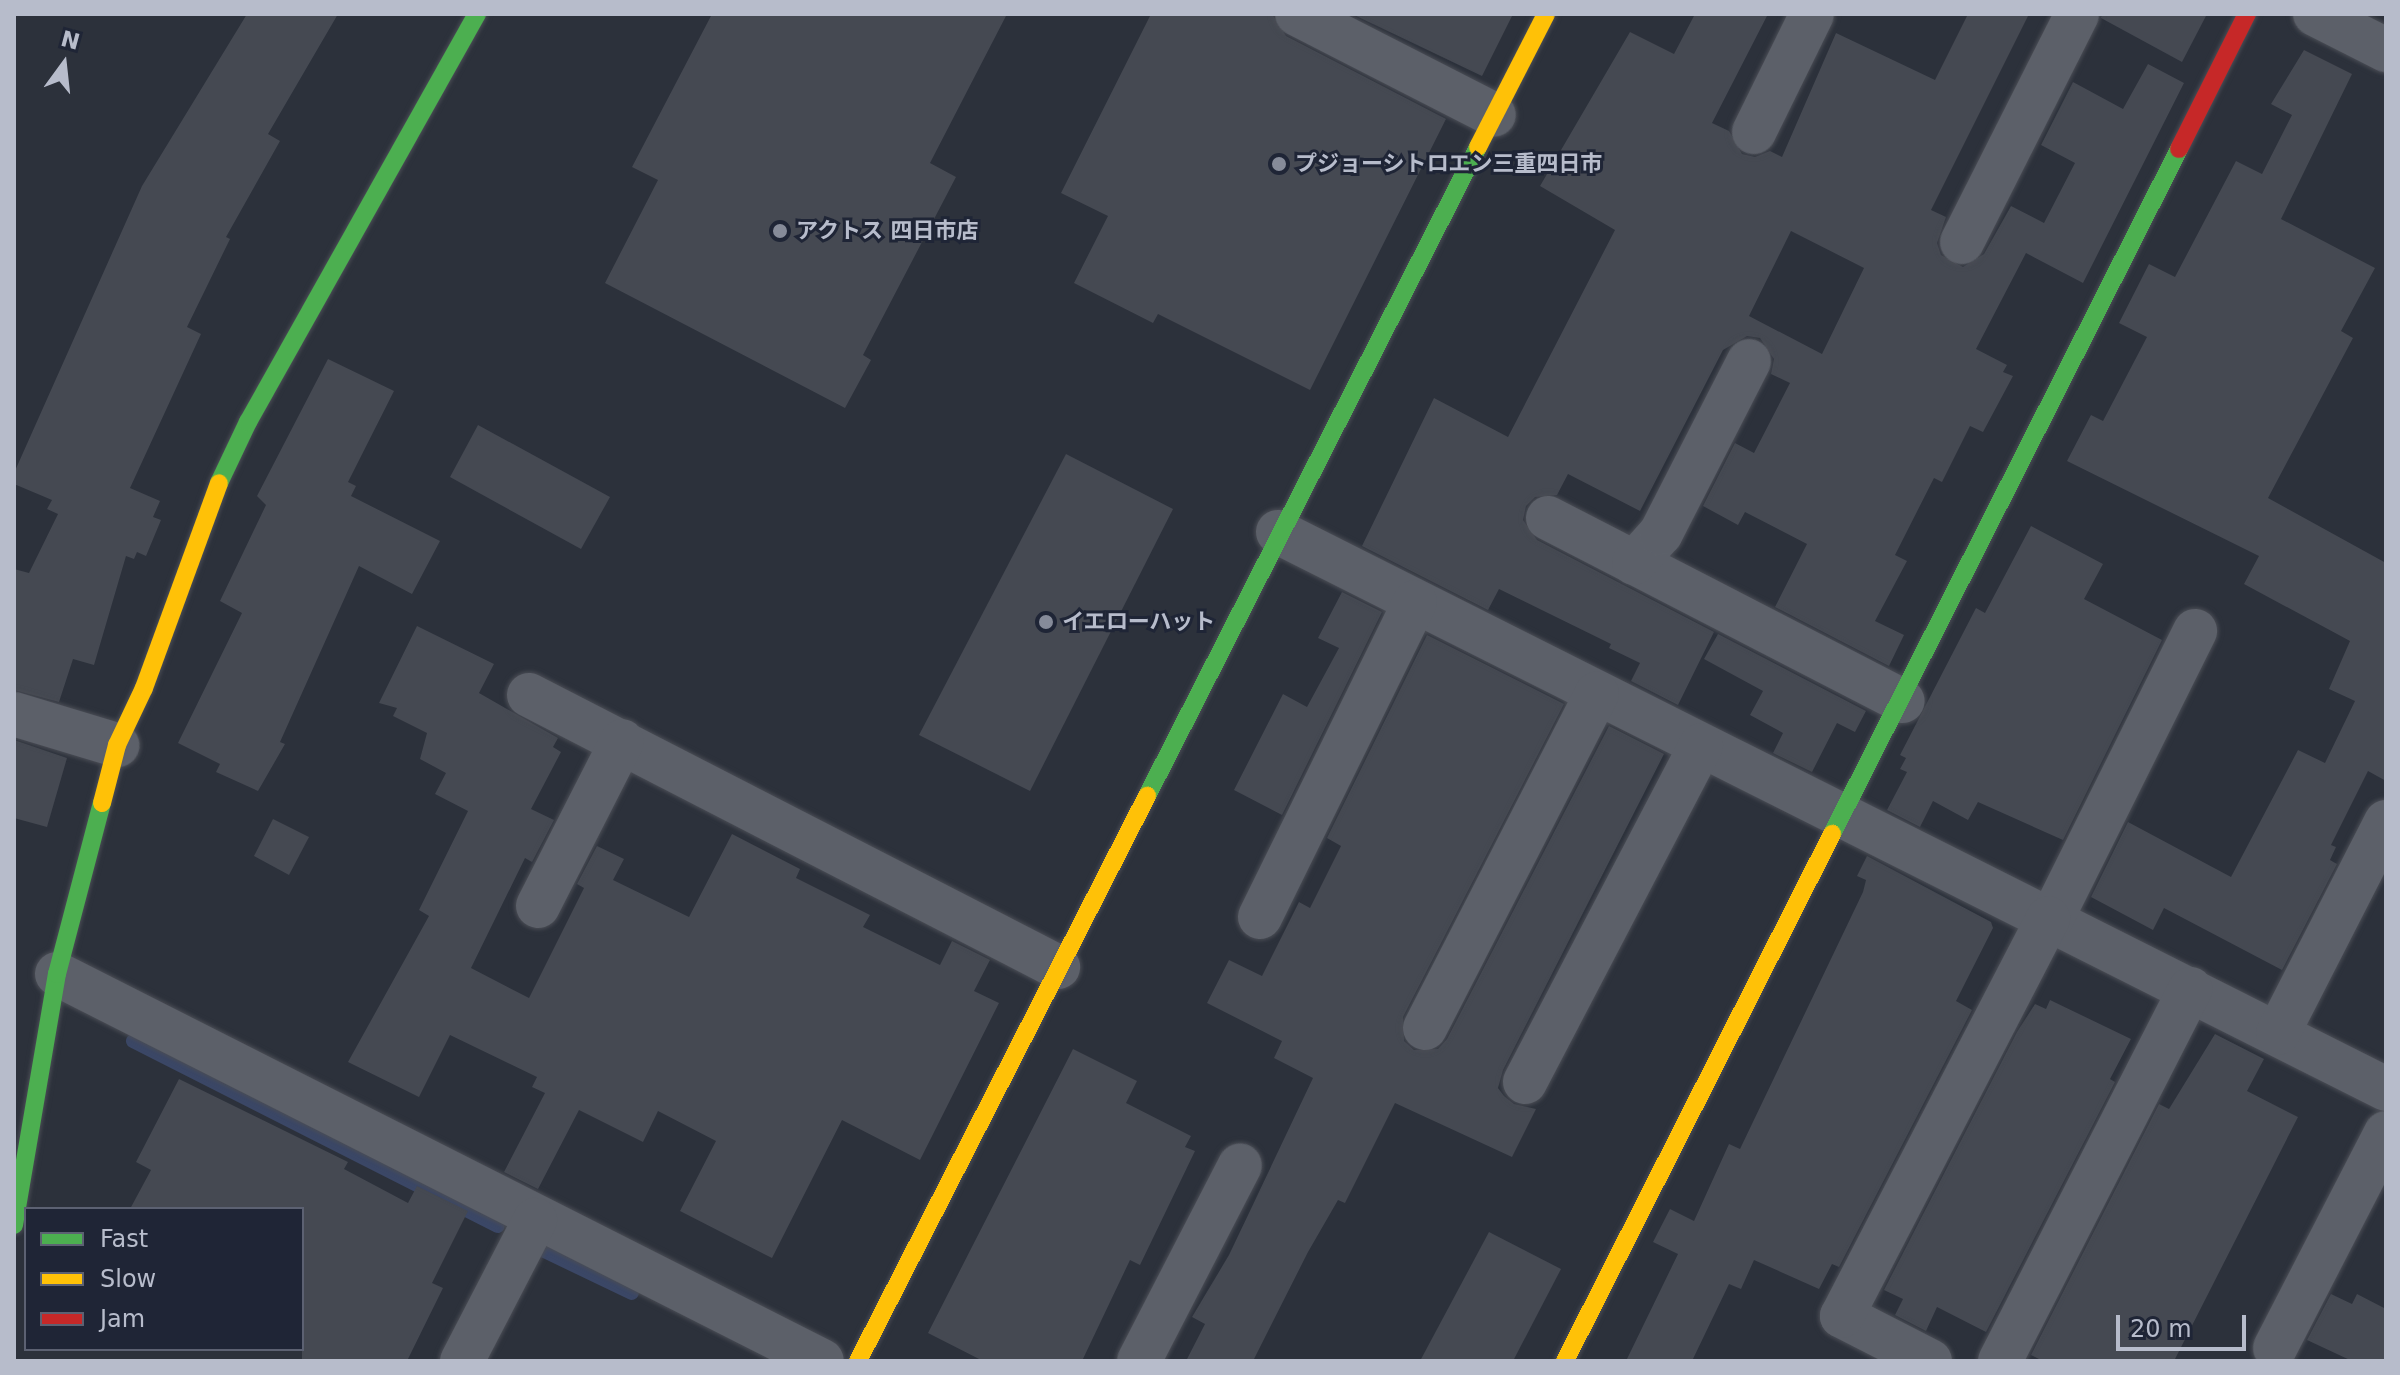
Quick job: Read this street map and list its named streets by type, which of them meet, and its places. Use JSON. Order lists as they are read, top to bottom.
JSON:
{
  "places": ["プジョーシトロエン三重四日市", "アクトス 四日市店", "イエローハット"],
  "legend": ["Fast", "Slow", "Jam"],
  "scale_bar": "20 m",
  "north": "top"
}
